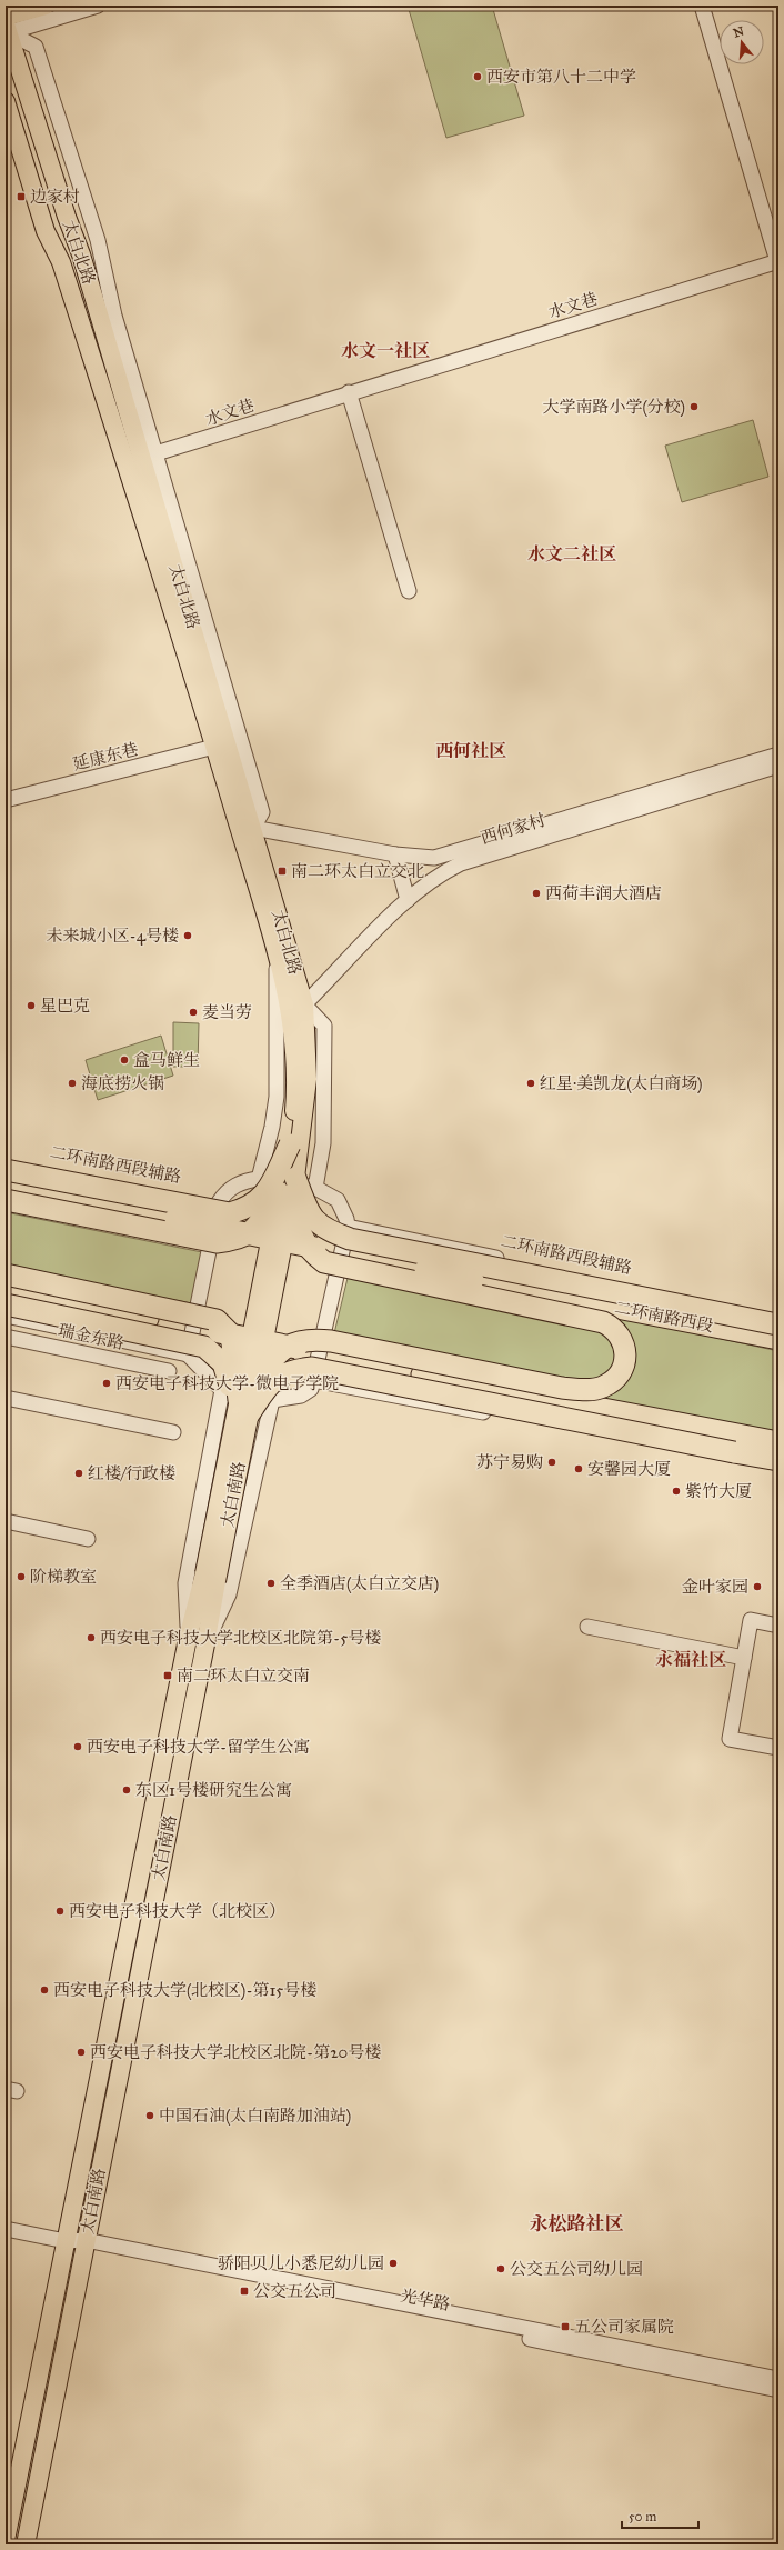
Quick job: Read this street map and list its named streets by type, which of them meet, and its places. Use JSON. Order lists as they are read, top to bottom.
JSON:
{
  "streets": {
    "highway": ["二环南路西段"],
    "main road": ["太白北路", "太白南路"],
    "street": [
      "水文巷",
      "延康东巷",
      "西何家村",
      "二环南路西段辅路",
      "瑞金东路",
      "光华路"
    ]
  },
  "crossings": [
    ["太白北路", "水文巷"],
    ["太白北路", "延康东巷"],
    ["太白北路", "西何家村"],
    ["太白北路", "太白南路"],
    ["二环南路西段辅路", "二环南路西段"],
    ["太白南路", "光华路"]
  ],
  "districts": [
    "水文一社区",
    "水文二社区",
    "西何社区",
    "永福社区",
    "永松路社区"
  ],
  "places": {
    "other": [
      "西安市第八十二中学",
      "大学南路小学(分校)",
      "西荷丰润大酒店",
      "未来城小区-4号楼",
      "星巴克",
      "麦当劳",
      "盒马鲜生",
      "海底捞火锅",
      "红星·美凯龙(太白商场)",
      "西安电子科技大学-微电子学院",
      "苏宁易购",
      "安馨园大厦",
      "红楼/行政楼",
      "紫竹大厦",
      "阶梯教室",
      "全季酒店(太白立交店)",
      "金叶家园",
      "西安电子科技大学北校区北院第-5号楼",
      "西安电子科技大学-留学生公寓",
      "东区1号楼研究生公寓",
      "西安电子科技大学（北校区）",
      "西安电子科技大学(北校区)-第15号楼",
      "西安电子科技大学北校区北院-第20号楼",
      "中国石油(太白南路加油站)",
      "骄阳贝儿小悉尼幼儿园",
      "公交五公司幼儿园"
    ],
    "transit": [
      "边家村",
      "南二环太白立交北",
      "南二环太白立交南",
      "公交五公司",
      "五公司家属院"
    ]
  },
  "scale_bar": "50 m",
  "north": "top"
}
